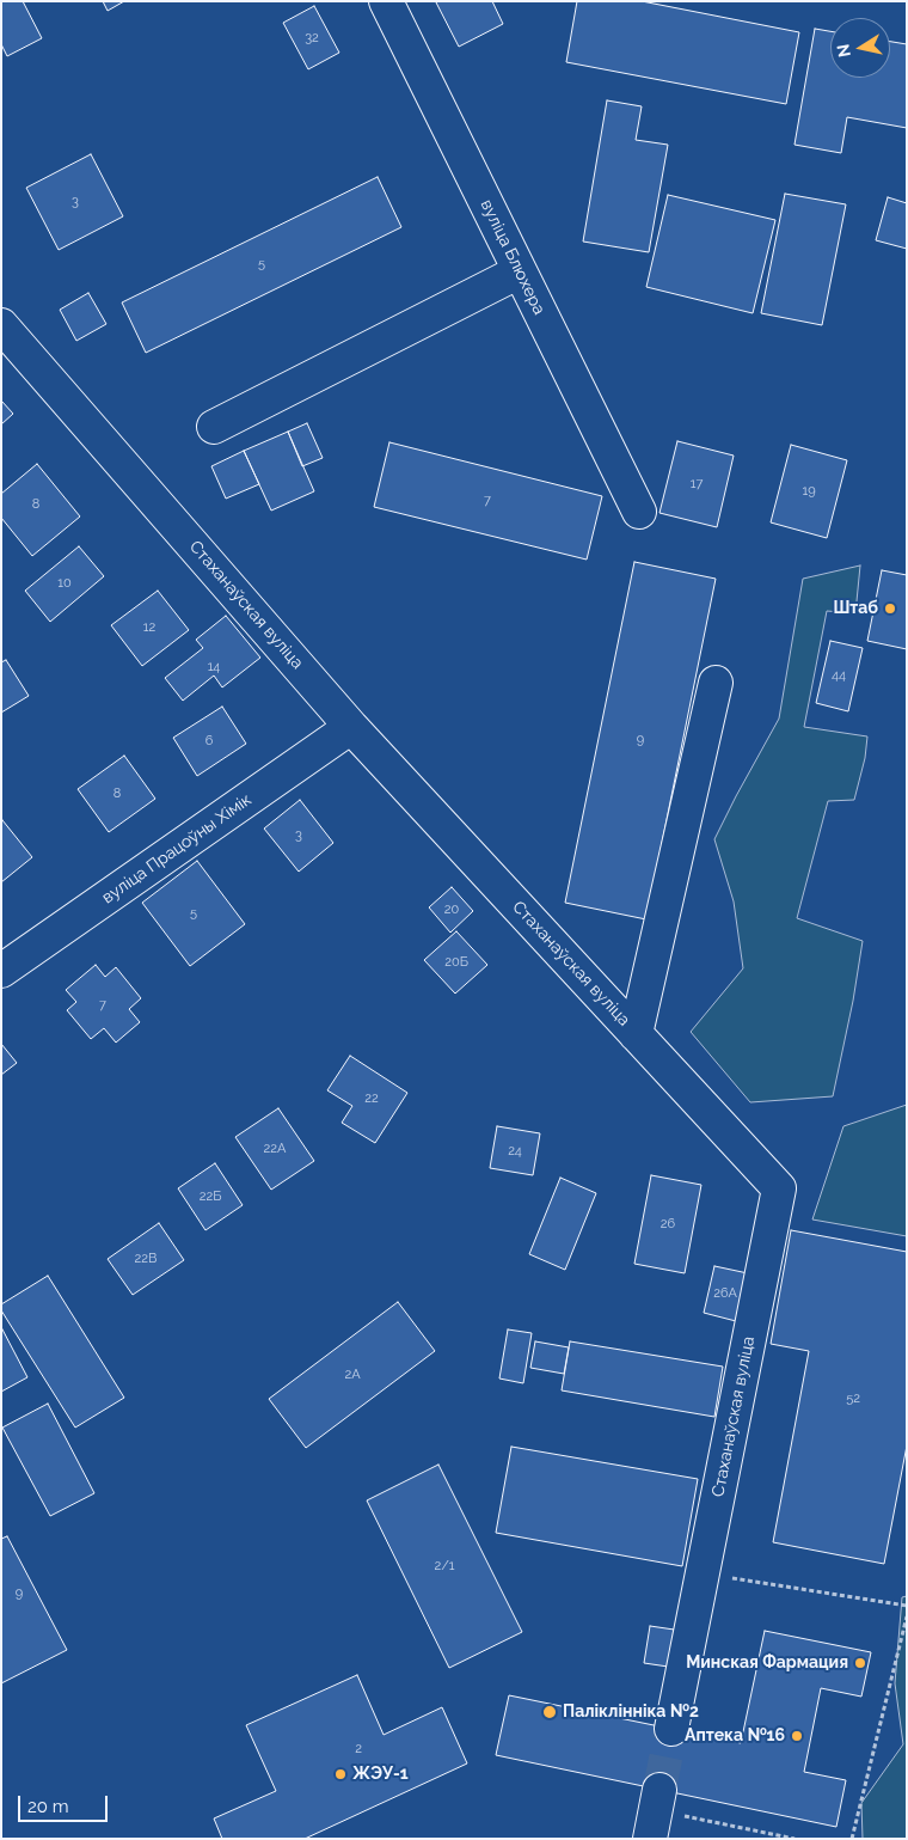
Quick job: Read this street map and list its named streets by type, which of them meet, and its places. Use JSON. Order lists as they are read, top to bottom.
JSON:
{
  "streets": {
    "street": ["вуліца Блюхера", "Стаханаўская вуліца", "вуліца Працоўны Хімік"]
  },
  "crossings": [
    ["Стаханаўская вуліца", "вуліца Працоўны Хімік"]
  ],
  "places": [
    "Штаб",
    "Минская Фармация",
    "Паліклінніка №2",
    "Аптека №16",
    "ЖЭУ-1"
  ],
  "house_numbers": [
    "32",
    "3",
    "5",
    "17",
    "19",
    "7",
    "8",
    "10",
    "12",
    "14",
    "44",
    "9",
    "6",
    "8",
    "3",
    "20",
    "5",
    "20Б",
    "7",
    "22",
    "22А",
    "24",
    "22Б",
    "26",
    "22В",
    "26А",
    "2А",
    "52",
    "2/1",
    "9",
    "2"
  ],
  "scale_bar": "20 m",
  "north": "left"
}
